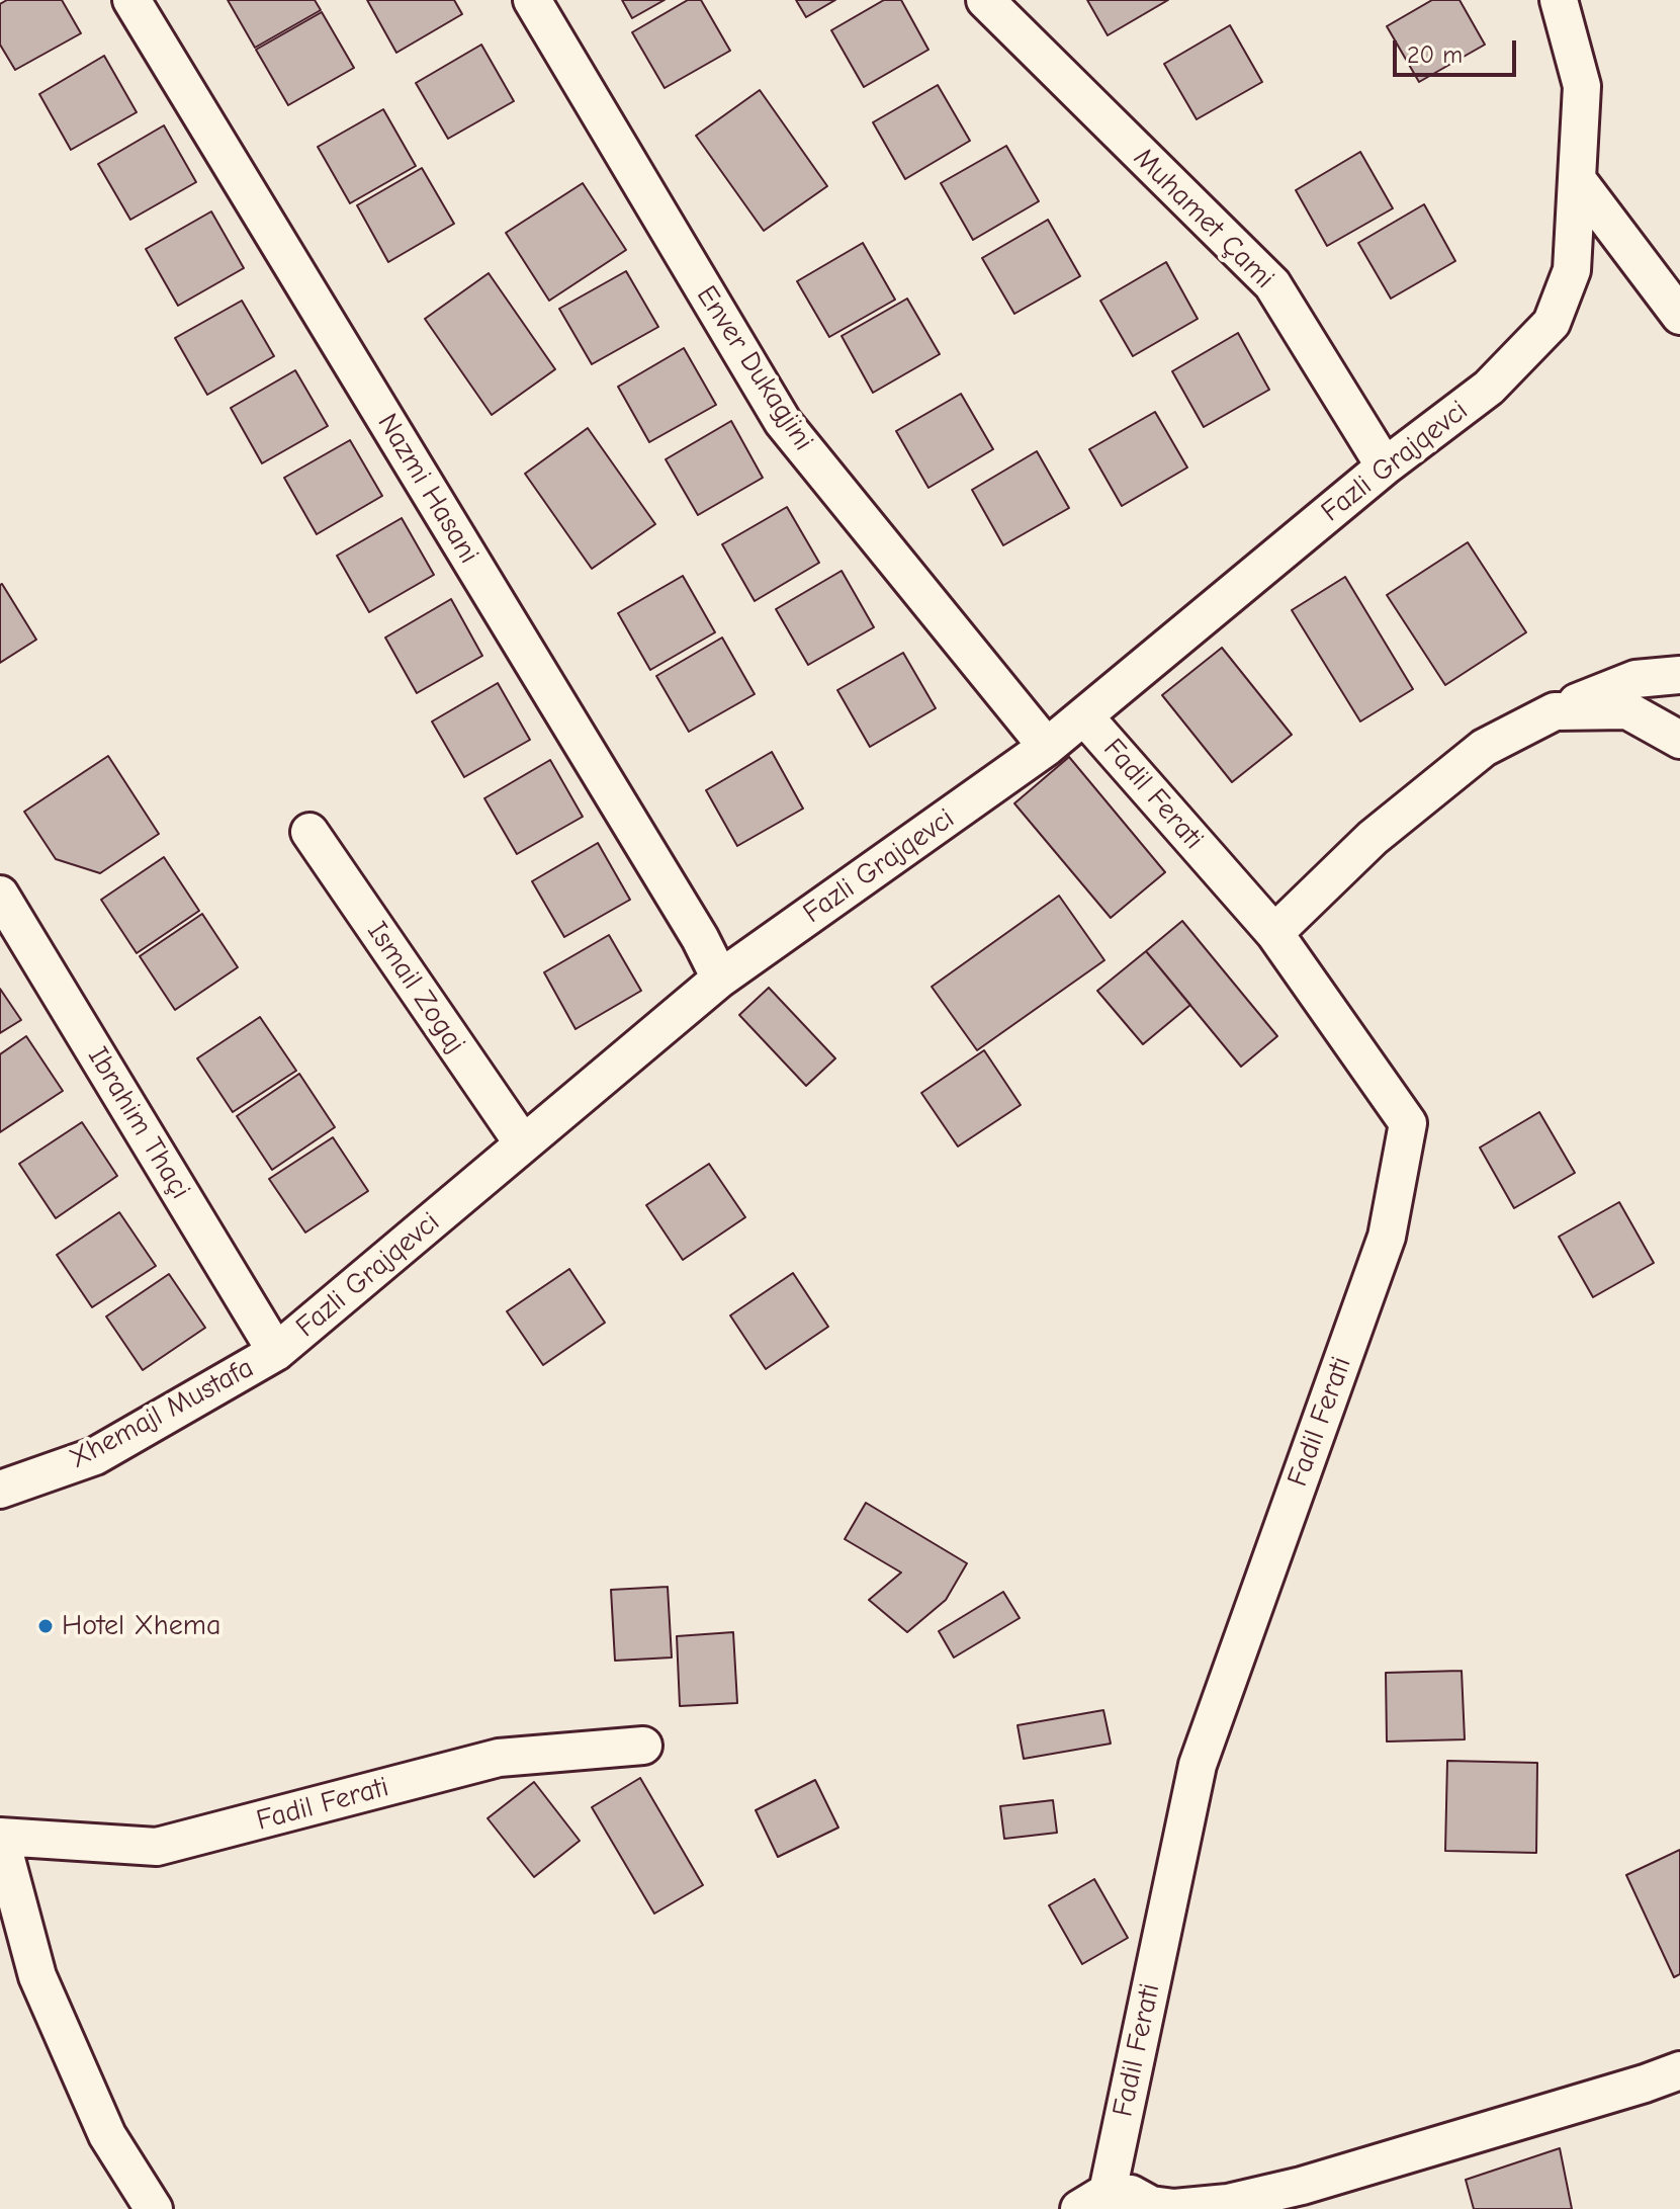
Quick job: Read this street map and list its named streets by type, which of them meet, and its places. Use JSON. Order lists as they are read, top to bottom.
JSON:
{
  "streets": {
    "street": [
      "Muhamet Çami",
      "Enver Dukagjini",
      "Fazli Grajqevci",
      "Nazmi Hasani",
      "Fadil Ferati",
      "Ismail Zogaj",
      "Ibrahim Thaçi",
      "Xhemajl Mustafa"
    ]
  },
  "crossings": [
    ["Muhamet Çami", "Fazli Grajqevci"],
    ["Enver Dukagjini", "Fazli Grajqevci"],
    ["Fazli Grajqevci", "Nazmi Hasani"],
    ["Fazli Grajqevci", "Fadil Ferati"],
    ["Fazli Grajqevci", "Ismail Zogaj"],
    ["Fazli Grajqevci", "Ibrahim Thaçi"],
    ["Fazli Grajqevci", "Xhemajl Mustafa"],
    ["Ibrahim Thaçi", "Xhemajl Mustafa"]
  ],
  "places": ["Hotel Xhema"],
  "scale_bar": "20 m"
}
